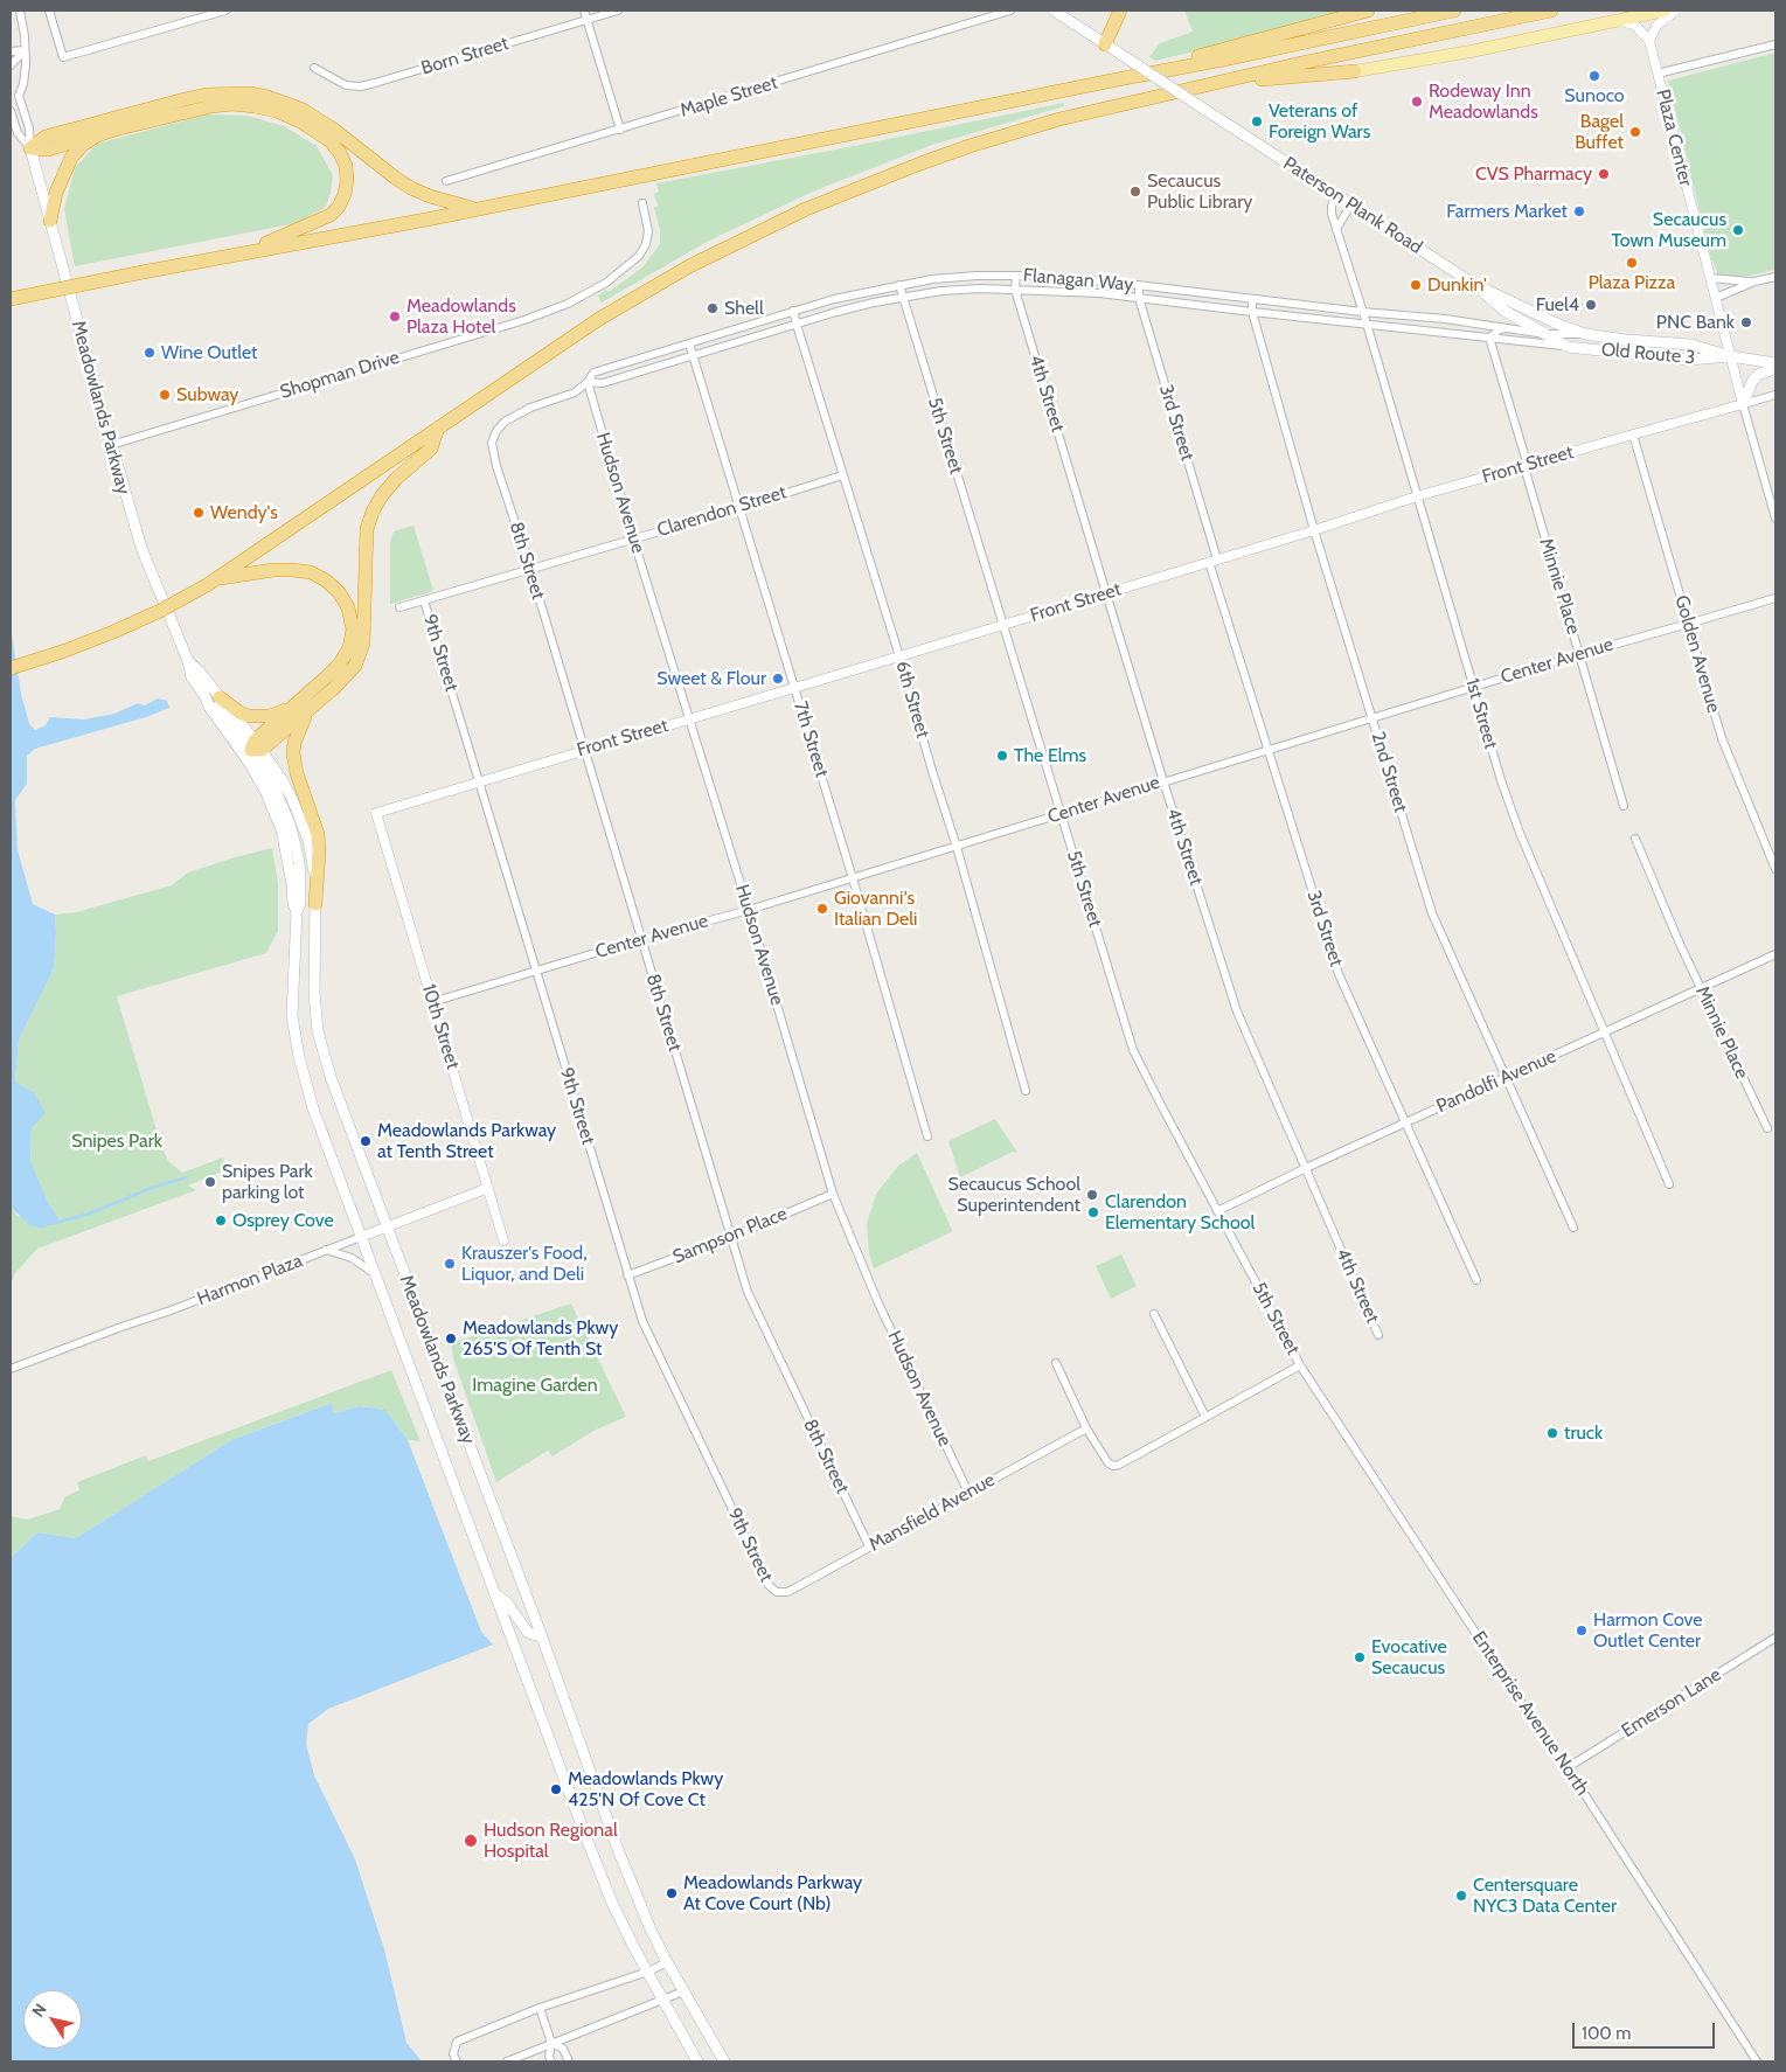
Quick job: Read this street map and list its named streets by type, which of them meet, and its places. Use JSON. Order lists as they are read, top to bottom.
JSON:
{
  "streets": {
    "main road": ["Paterson Plank Road", "Old Route 3", "Meadowlands Parkway"],
    "street": [
      "Born Street",
      "Maple Street",
      "Plaza Center",
      "Flanagan Way",
      "Shopman Drive",
      "4th Street",
      "3rd Street",
      "5th Street",
      "Front Street",
      "Hudson Avenue",
      "Clarendon Street",
      "8th Street",
      "Minnie Place",
      "9th Street",
      "Golden Avenue",
      "Center Avenue",
      "6th Street",
      "1st Street",
      "7th Street",
      "2nd Street",
      "10th Street",
      "Pandolfi Avenue",
      "Sampson Place",
      "Harmon Plaza",
      "Mansfield Avenue",
      "Emerson Lane",
      "Enterprise Avenue North"
    ]
  },
  "crossings": [
    ["Plaza Center", "Paterson Plank Road"],
    ["Plaza Center", "Old Route 3"],
    ["Plaza Center", "Front Street"],
    ["Paterson Plank Road", "Flanagan Way"],
    ["Paterson Plank Road", "Old Route 3"],
    ["Paterson Plank Road", "1st Street"],
    ["Flanagan Way", "Old Route 3"],
    ["Flanagan Way", "4th Street"],
    ["Flanagan Way", "3rd Street"],
    ["Flanagan Way", "5th Street"],
    ["Flanagan Way", "Hudson Avenue"],
    ["Flanagan Way", "8th Street"],
    ["Flanagan Way", "Minnie Place"],
    ["Flanagan Way", "6th Street"],
    ["Flanagan Way", "1st Street"],
    ["Flanagan Way", "7th Street"],
    ["Flanagan Way", "2nd Street"],
    ["Shopman Drive", "Meadowlands Parkway"],
    ["4th Street", "Front Street"],
    ["4th Street", "Center Avenue"],
    ["4th Street", "Pandolfi Avenue"],
    ["Meadowlands Parkway", "Harmon Plaza"],
    ["3rd Street", "Front Street"],
    ["3rd Street", "Center Avenue"],
    ["3rd Street", "Pandolfi Avenue"],
    ["5th Street", "Front Street"],
    ["5th Street", "Center Avenue"],
    ["5th Street", "Pandolfi Avenue"],
    ["5th Street", "Enterprise Avenue North"],
    ["Front Street", "Hudson Avenue"],
    ["Front Street", "8th Street"],
    ["Front Street", "Minnie Place"],
    ["Front Street", "9th Street"],
    ["Front Street", "Golden Avenue"],
    ["Front Street", "6th Street"],
    ["Front Street", "1st Street"],
    ["Front Street", "7th Street"],
    ["Front Street", "2nd Street"],
    ["Front Street", "10th Street"],
    ["Hudson Avenue", "Clarendon Street"],
    ["Hudson Avenue", "Center Avenue"],
    ["Hudson Avenue", "Sampson Place"],
    ["Hudson Avenue", "Mansfield Avenue"],
    ["Clarendon Street", "8th Street"],
    ["Clarendon Street", "9th Street"],
    ["Clarendon Street", "6th Street"],
    ["Clarendon Street", "7th Street"],
    ["8th Street", "Center Avenue"],
    ["8th Street", "Sampson Place"],
    ["8th Street", "Mansfield Avenue"],
    ["Minnie Place", "Center Avenue"],
    ["Minnie Place", "Pandolfi Avenue"],
    ["9th Street", "Center Avenue"],
    ["9th Street", "Sampson Place"],
    ["9th Street", "Mansfield Avenue"],
    ["Golden Avenue", "Center Avenue"],
    ["Center Avenue", "6th Street"],
    ["Center Avenue", "1st Street"],
    ["Center Avenue", "7th Street"],
    ["Center Avenue", "2nd Street"],
    ["Center Avenue", "10th Street"],
    ["1st Street", "Pandolfi Avenue"],
    ["2nd Street", "Pandolfi Avenue"],
    ["10th Street", "Harmon Plaza"],
    ["Emerson Lane", "Enterprise Avenue North"]
  ],
  "parks": ["Snipes Park", "Imagine Garden"],
  "places": [
    "Sunoco",
    "Rodeway Inn Meadowlands",
    "Veterans of Foreign Wars",
    "Bagel Buffet",
    "CVS Pharmacy",
    "Secaucus Public Library",
    "Farmers Market",
    "Secaucus Town Museum",
    "Plaza Pizza",
    "Dunkin'",
    "Fuel4",
    "Shell",
    "Meadowlands Plaza Hotel",
    "PNC Bank",
    "Wine Outlet",
    "Subway",
    "Wendy's",
    "Sweet & Flour",
    "The Elms",
    "Giovanni's Italian Deli",
    "Meadowlands Parkway at Tenth Street",
    "Snipes Park parking lot",
    "Secaucus School Superintendent",
    "Clarendon Elementary School",
    "Osprey Cove",
    "Krauszer's Food, Liquor, and Deli",
    "Meadowlands Pkwy 265'S Of Tenth St",
    "truck",
    "Harmon Cove Outlet Center",
    "Evocative Secaucus",
    "Meadowlands Pkwy 425'N Of Cove Ct",
    "Hudson Regional Hospital",
    "Meadowlands Parkway At Cove Court (Nb)",
    "Centersquare NYC3 Data Center"
  ],
  "scale_bar": "100 m",
  "north": "top left"
}
